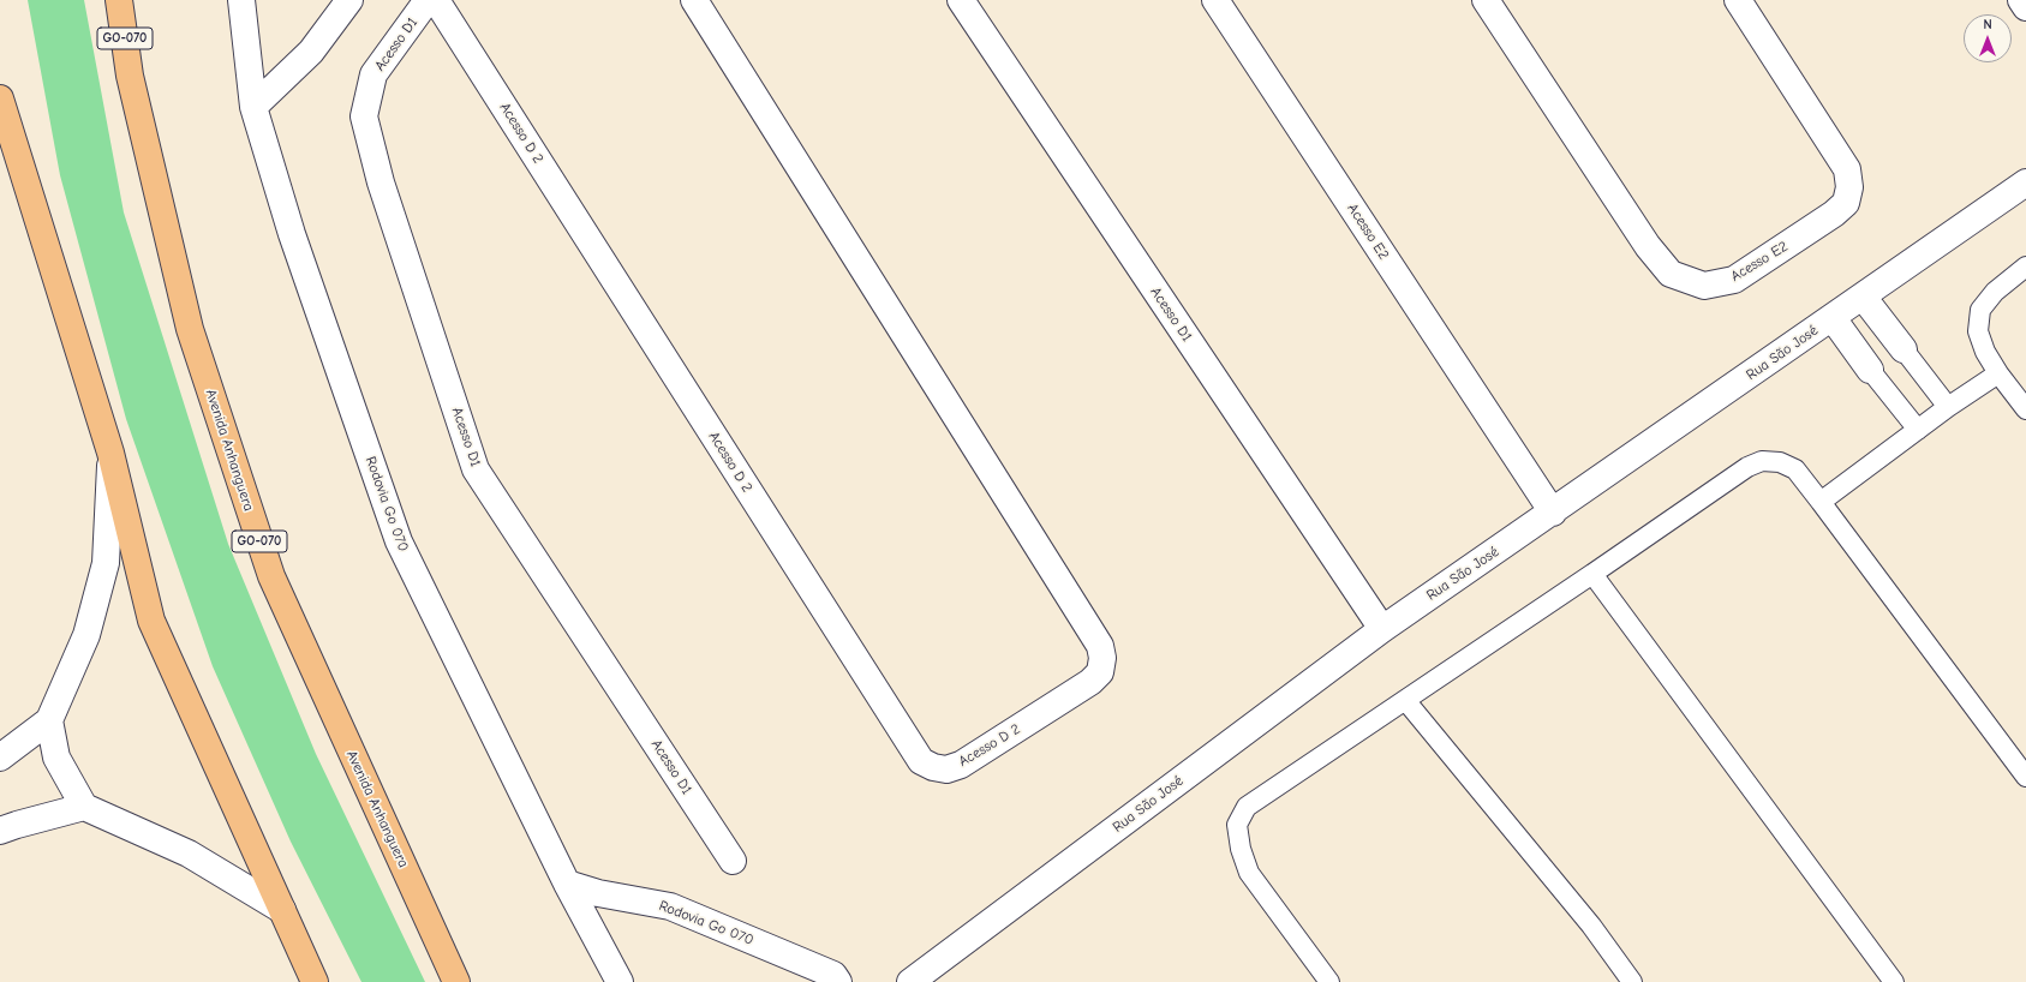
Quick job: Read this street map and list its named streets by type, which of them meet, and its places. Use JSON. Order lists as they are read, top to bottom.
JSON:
{
  "streets": {
    "highway": ["GO-070", "Avenida Anhanguera"],
    "street": [
      "Acesso D1",
      "Acesso D 2",
      "Acesso E2",
      "Rua São José",
      "Rodovia Go 070"
    ]
  },
  "crossings": [
    ["Acesso D1", "Rua São José"],
    ["Acesso E2", "Rua São José"]
  ],
  "north": "top"
}
